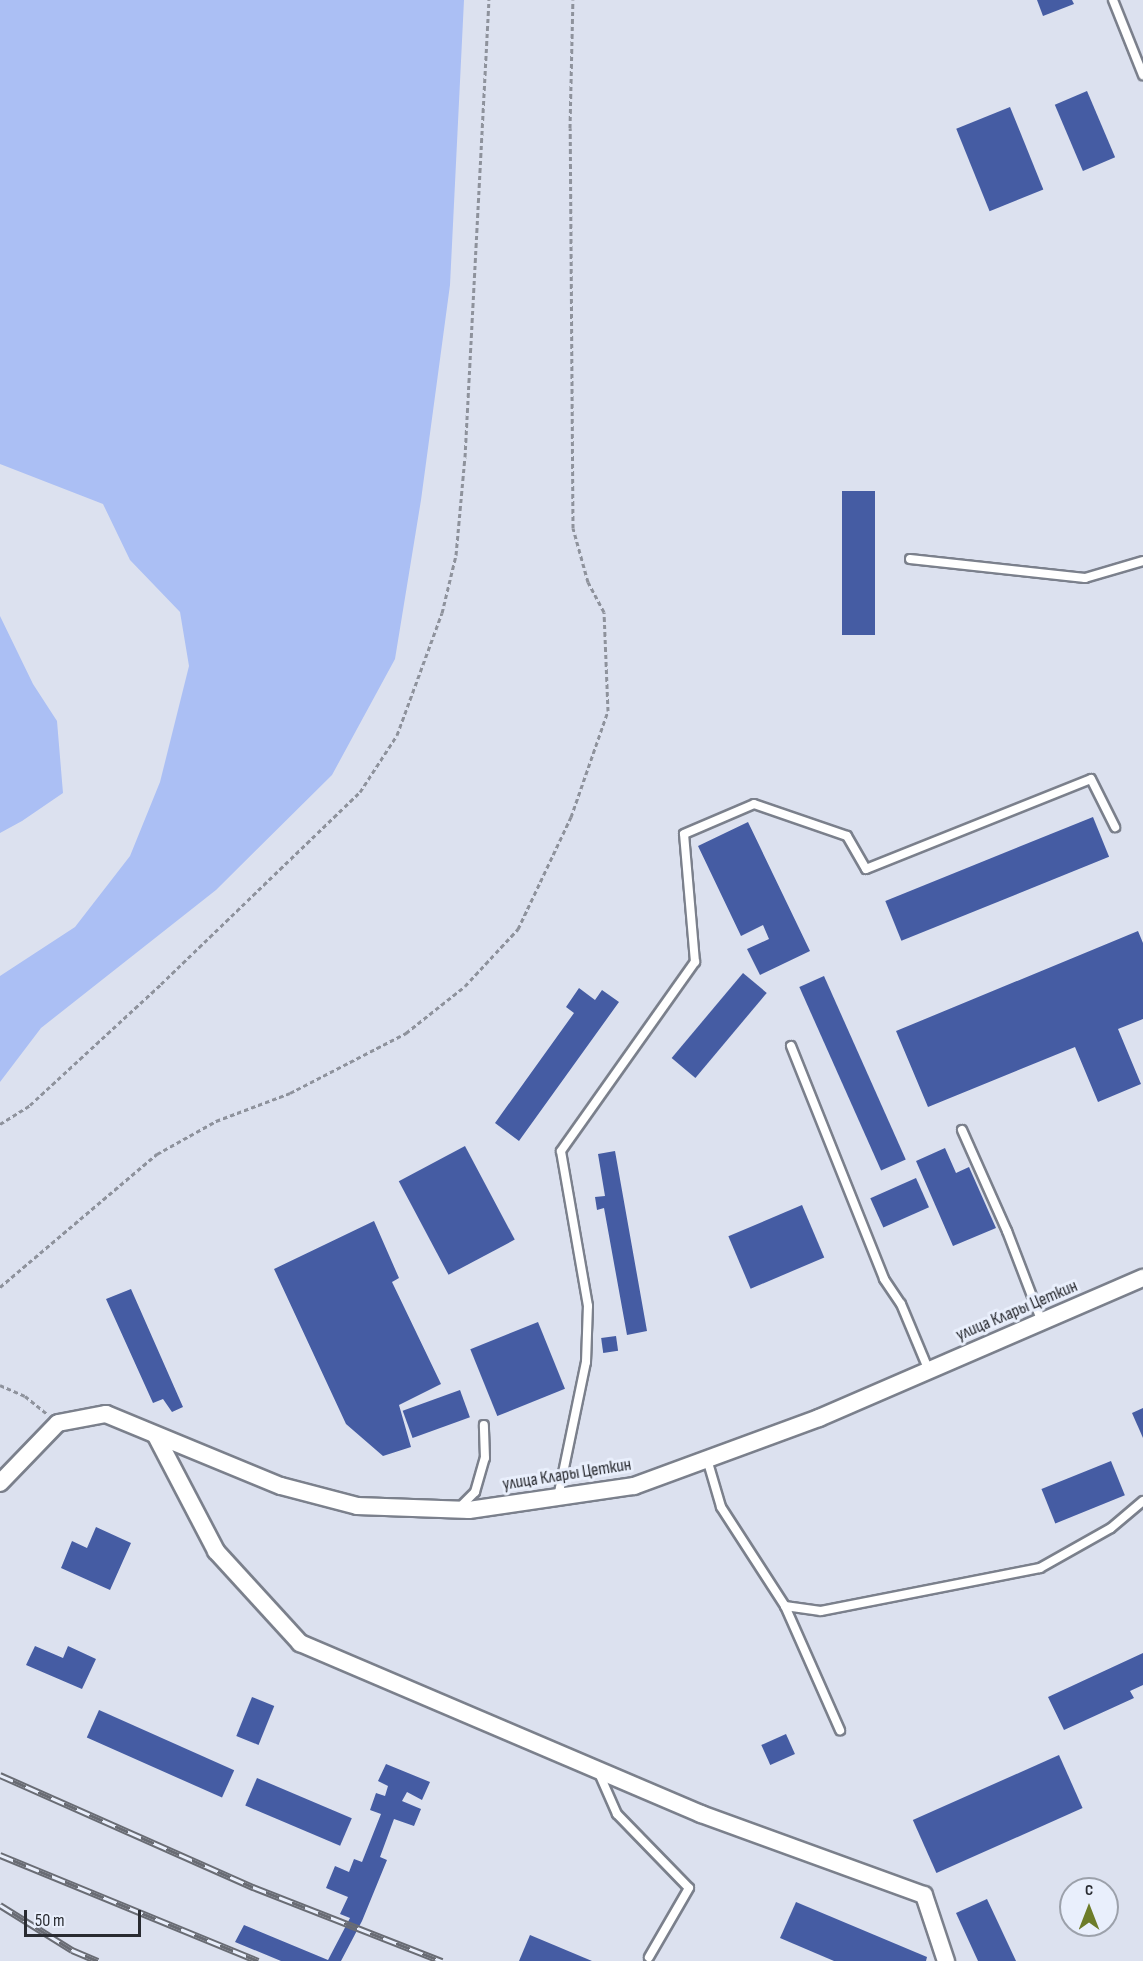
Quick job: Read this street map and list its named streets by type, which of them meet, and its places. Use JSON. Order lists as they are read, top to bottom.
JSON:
{
  "streets": {
    "street": ["улица Клары Цеткин"]
  },
  "scale_bar": "50 m",
  "north": "top"
}
